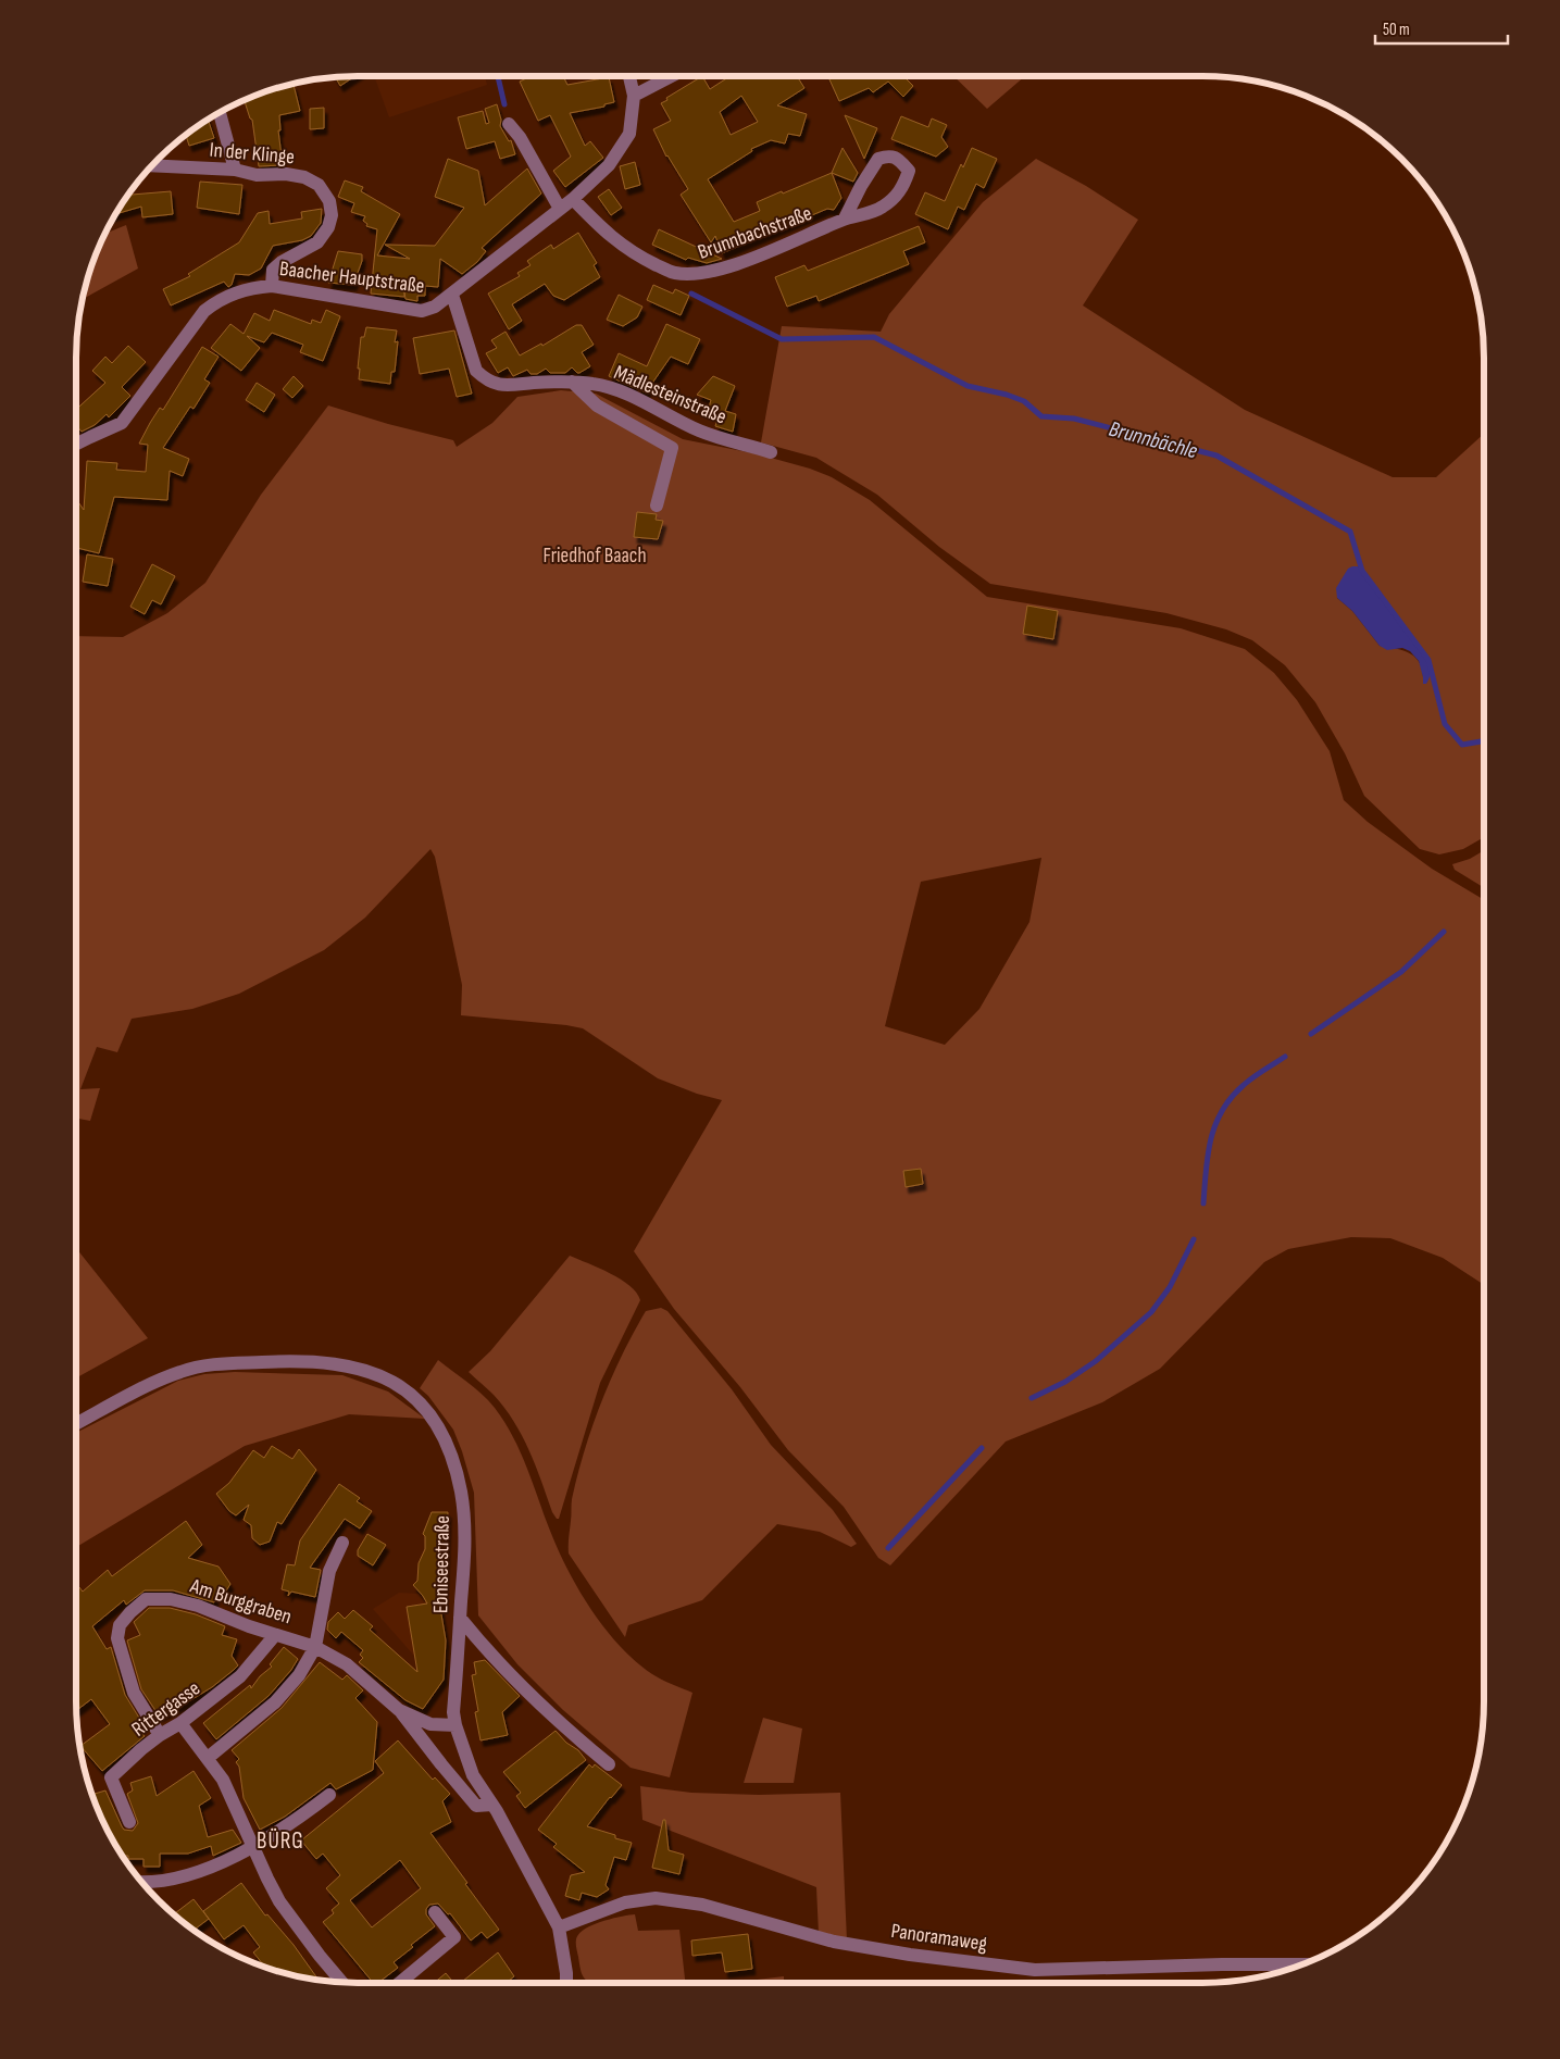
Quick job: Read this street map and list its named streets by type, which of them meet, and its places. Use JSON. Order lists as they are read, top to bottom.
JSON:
{
  "streets": {
    "street": [
      "In der Klinge",
      "Brunnbachstraße",
      "Baacher Hauptstraße",
      "Mädlesteinstraße",
      "Ebniseestraße",
      "Am Burggraben",
      "Rittergasse",
      "Panoramaweg"
    ]
  },
  "crossings": [
    ["In der Klinge", "Baacher Hauptstraße"],
    ["Brunnbachstraße", "Baacher Hauptstraße"],
    ["Baacher Hauptstraße", "Mädlesteinstraße"],
    ["Ebniseestraße", "Am Burggraben"],
    ["Ebniseestraße", "Panoramaweg"],
    ["Am Burggraben", "Rittergasse"]
  ],
  "districts": ["BÜRG"],
  "water": ["Brunnbächle"],
  "parks": ["Friedhof Baach"],
  "scale_bar": "50 m"
}
